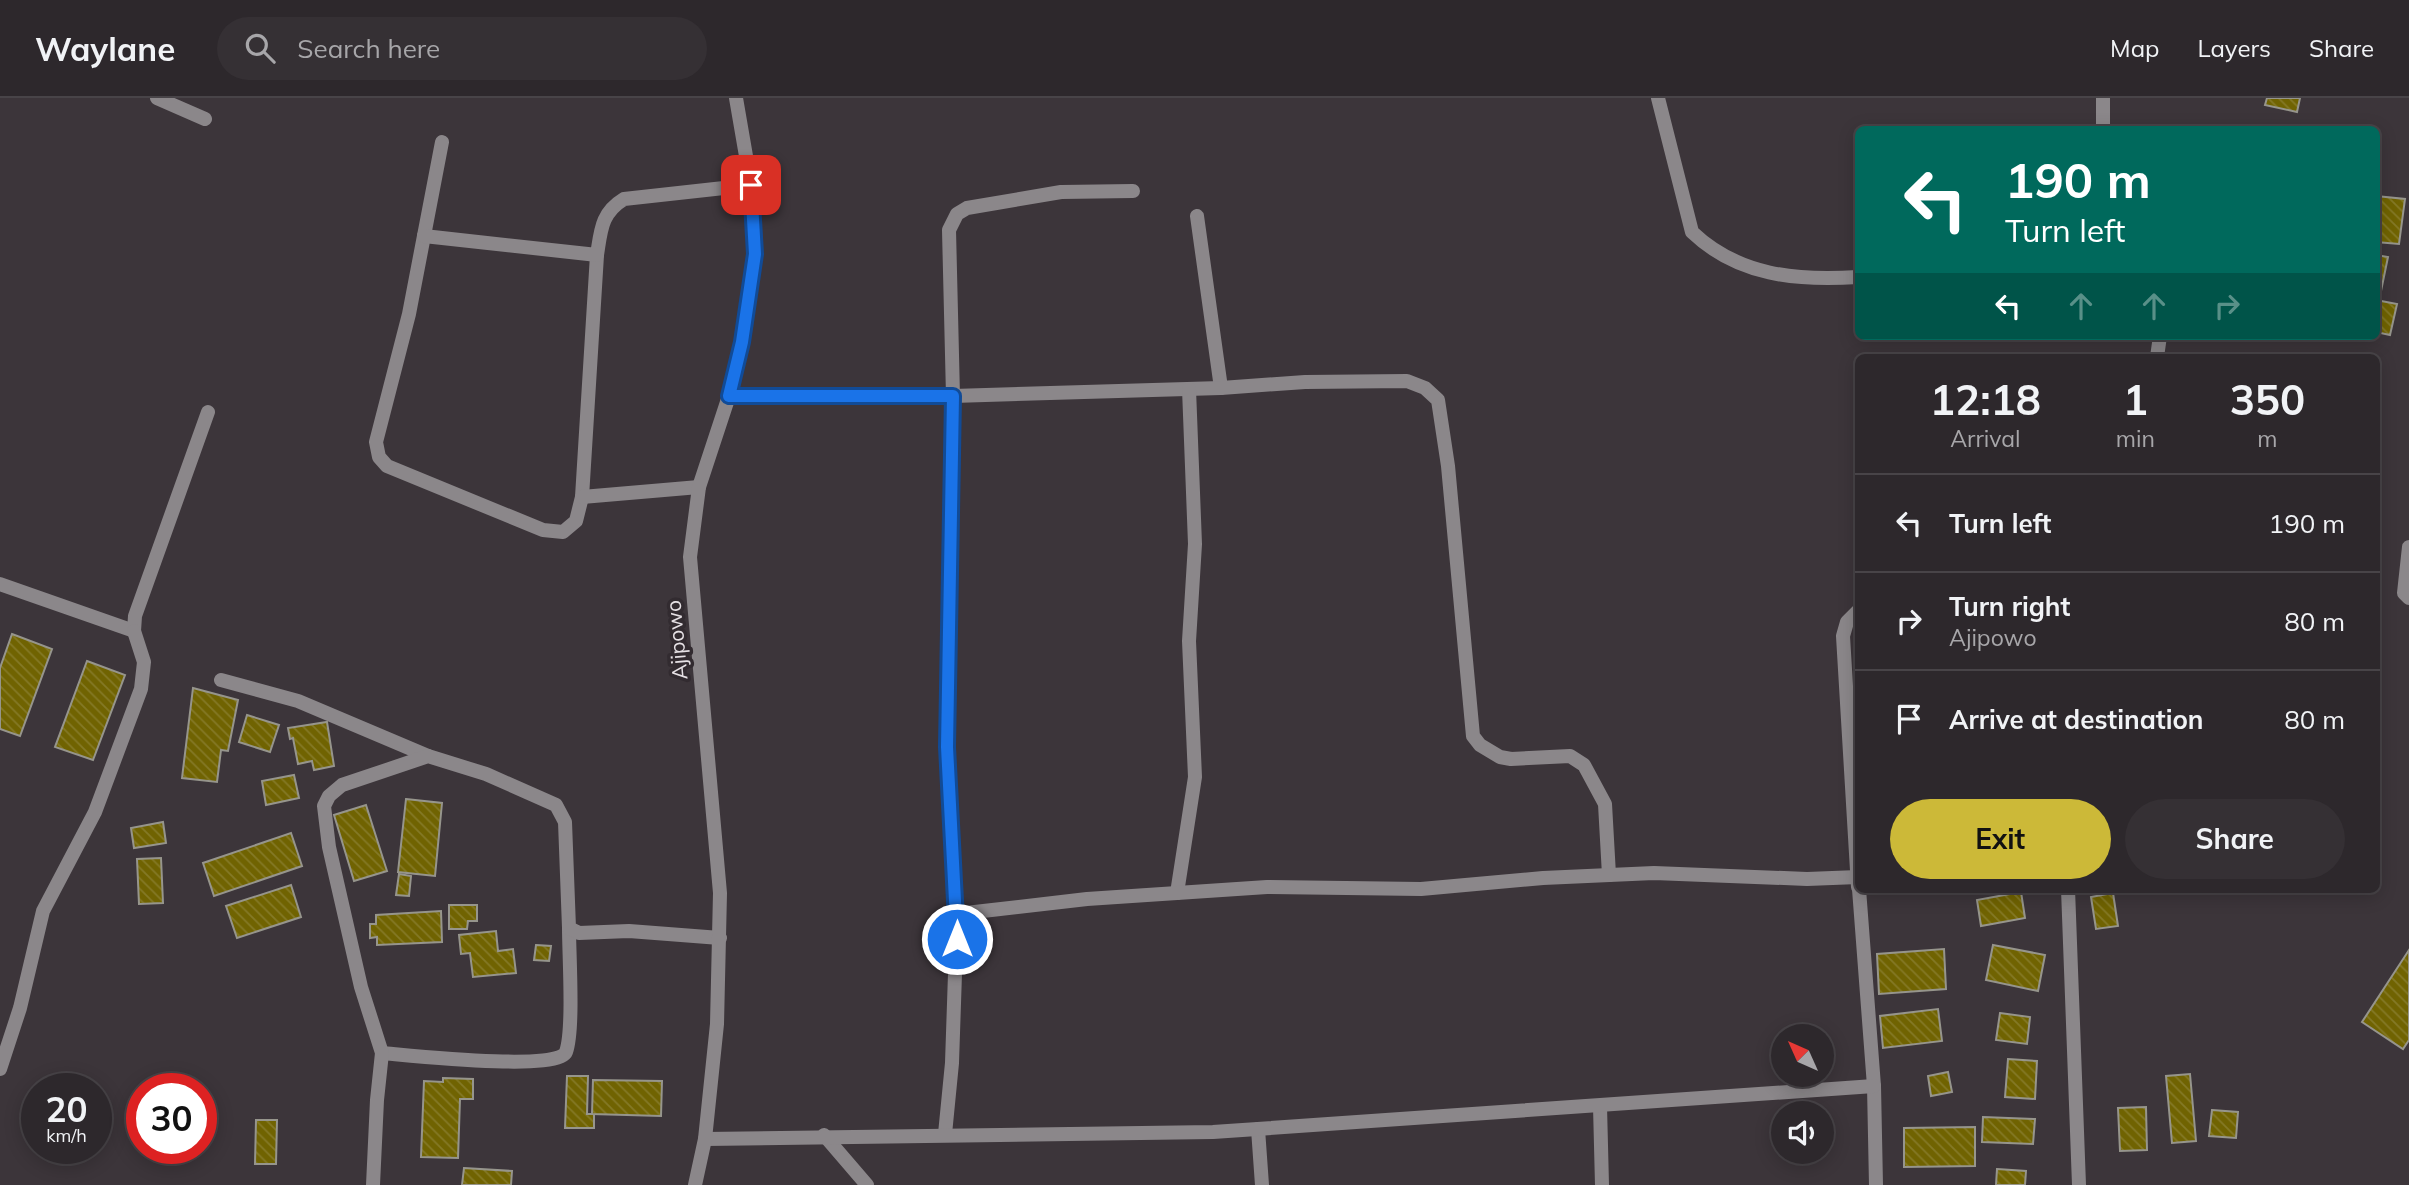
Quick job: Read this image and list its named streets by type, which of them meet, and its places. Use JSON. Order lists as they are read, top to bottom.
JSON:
{
  "streets": {
    "street": ["Ajipowo"]
  },
  "north": "top left",
  "page": {
    "header": "Waylane",
    "search": "Search here",
    "nav": ["Map", "Layers", "Share"],
    "turn": ["190 m", "Turn left"],
    "eta": [
      "12:18",
      "Arrival",
      "1",
      "min",
      "350",
      "m"
    ],
    "list": [
      {
        "name": "Turn left",
        "value": "190 m"
      },
      {
        "name": "Turn right",
        "note": "Ajipowo",
        "value": "80 m"
      },
      {
        "name": "Arrive at destination",
        "value": "80 m"
      }
    ],
    "buttons": ["Exit", "Share"],
    "speed": "20 km/h",
    "limit": "30"
  }
}
